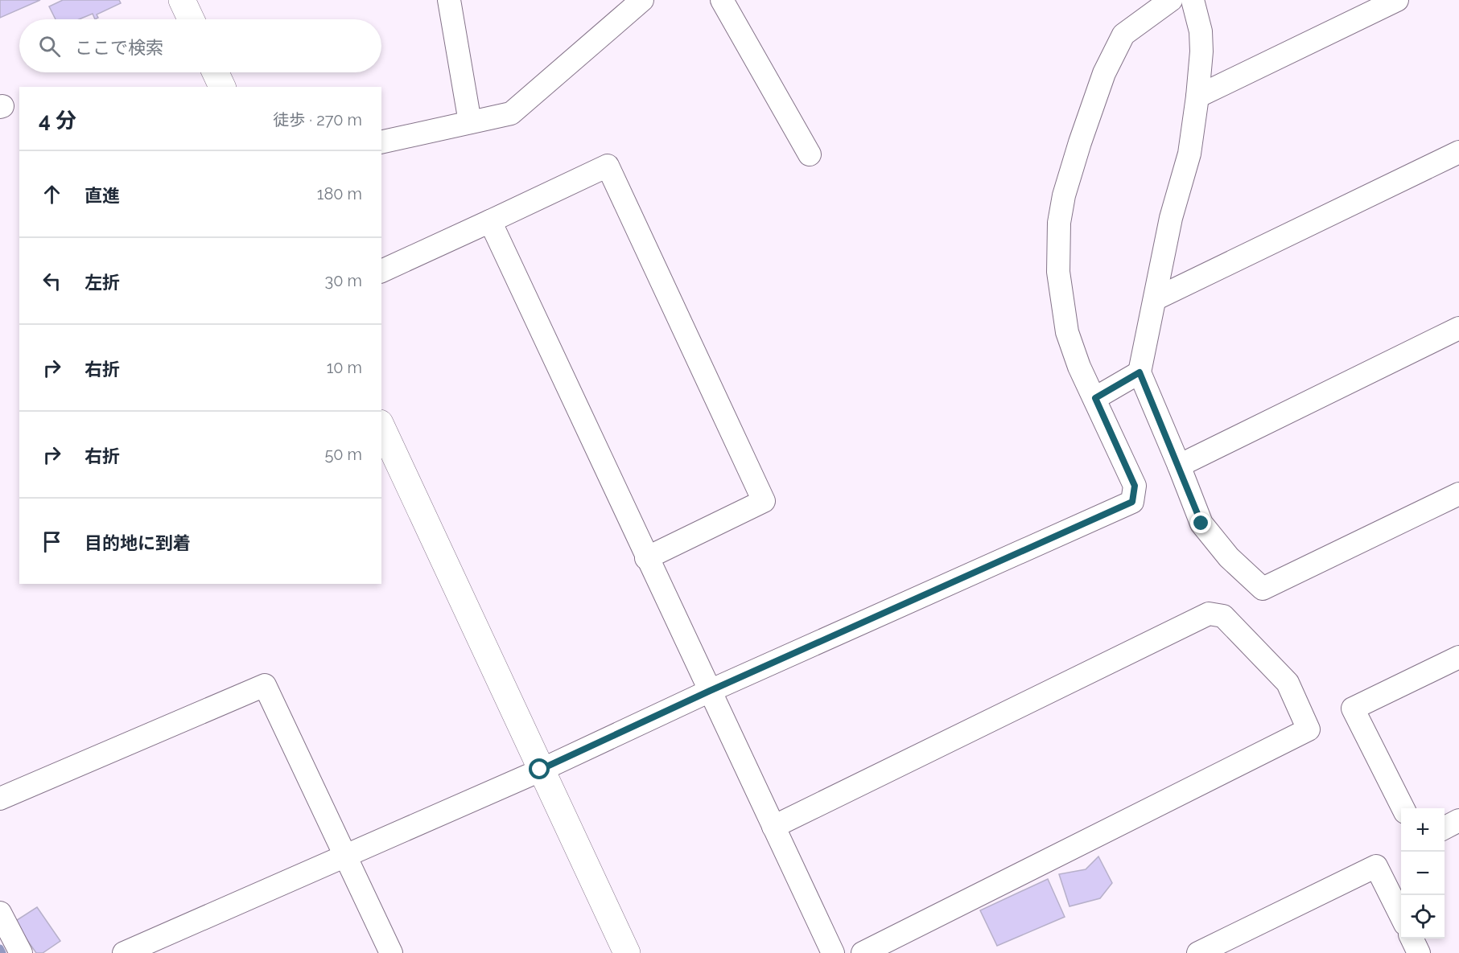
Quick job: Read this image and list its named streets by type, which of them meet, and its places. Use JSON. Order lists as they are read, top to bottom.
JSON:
{
  "page": {
    "search": "ここで検索",
    "heading": ["4 分", "徒歩 · 270 m"],
    "list": [
      ["直進", "180 m"],
      ["左折", "30 m"],
      ["右折", "10 m"],
      ["右折", "50 m"],
      "目的地に到着"
    ],
    "map_buttons": ["+", "−"]
  }
}
